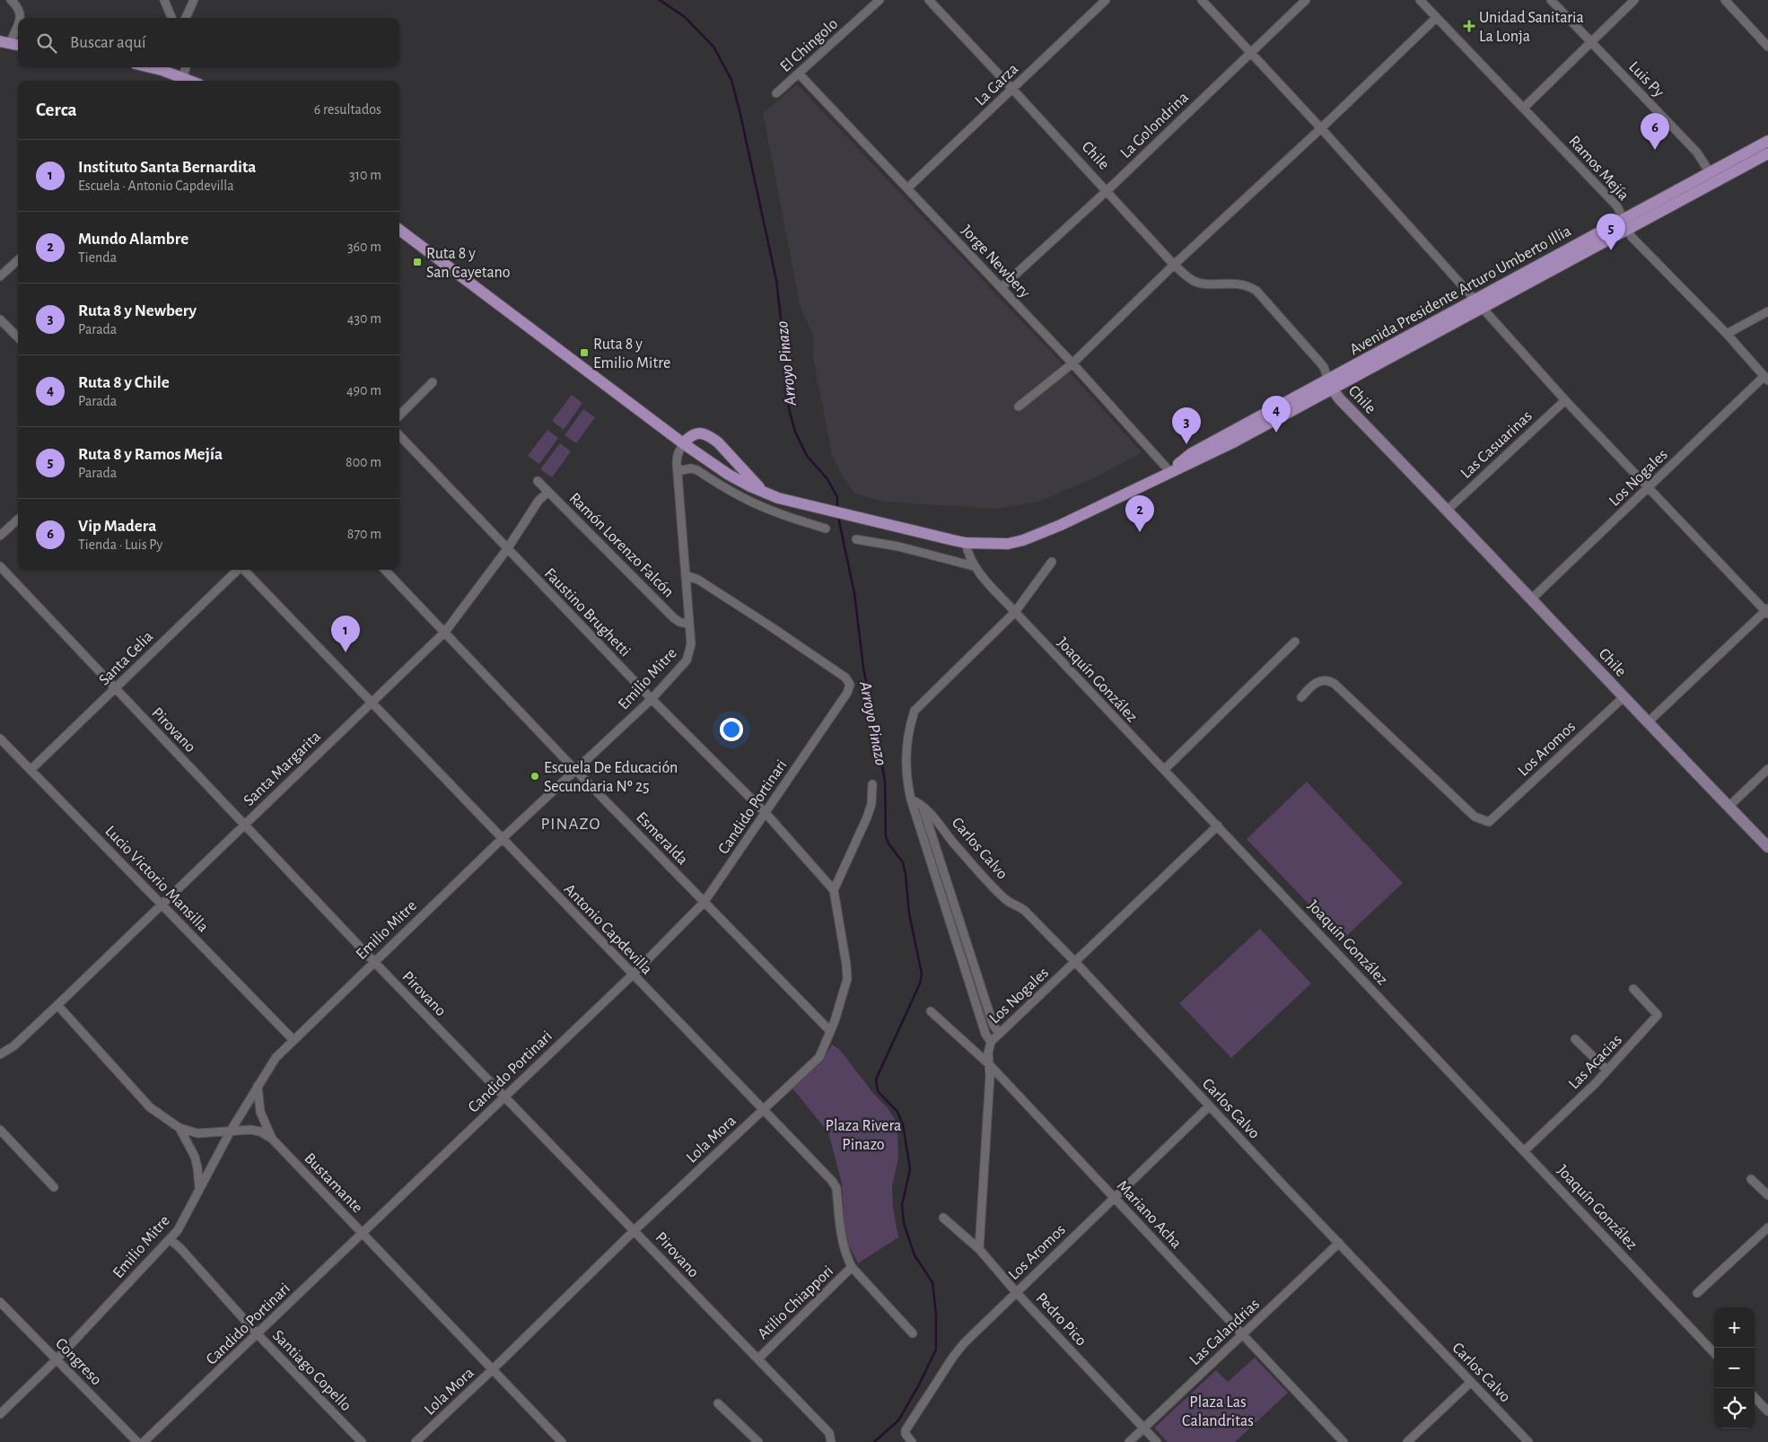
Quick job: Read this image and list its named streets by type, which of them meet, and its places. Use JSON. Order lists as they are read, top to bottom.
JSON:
{
  "streets": {
    "main road": ["Avenida Presidente Arturo Umberto Illia"],
    "street": [
      "El Chingolo",
      "Luis Py",
      "La Garza",
      "La Golondrina",
      "Chile",
      "Ramos Mejía",
      "Jorge Newbery",
      "Las Casuarinas",
      "Los Nogales",
      "Ramón Lorenzo Falcón",
      "Faustino Brughetti",
      "Santa Celia",
      "Emilio Mitre",
      "Joaquín González",
      "Pirovano",
      "Los Aromos",
      "Santa Margarita",
      "Candido Portinari",
      "Esmeralda",
      "Carlos Calvo",
      "Lucio Victorio Mansilla",
      "Antonio Capdevilla",
      "Las Acacias",
      "Lola Mora",
      "Bustamante",
      "Mariano Acha",
      "Atilio Chiappori",
      "Pedro Pico",
      "Las Calandrias",
      "Congreso",
      "Santiago Copello"
    ]
  },
  "crossings": [
    ["El Chingolo", "Jorge Newbery"],
    ["Luis Py", "Avenida Presidente Arturo Umberto Illia"],
    ["La Garza", "Chile"],
    ["La Garza", "Jorge Newbery"],
    ["La Golondrina", "Chile"],
    ["La Golondrina", "Jorge Newbery"],
    ["Chile", "Avenida Presidente Arturo Umberto Illia"],
    ["Chile", "Las Casuarinas"],
    ["Chile", "Los Nogales"],
    ["Chile", "Los Aromos"],
    ["Ramos Mejía", "Avenida Presidente Arturo Umberto Illia"],
    ["Ramos Mejía", "Los Nogales"],
    ["Jorge Newbery", "Avenida Presidente Arturo Umberto Illia"],
    ["Avenida Presidente Arturo Umberto Illia", "Emilio Mitre"],
    ["Avenida Presidente Arturo Umberto Illia", "Joaquín González"],
    ["Los Nogales", "Joaquín González"],
    ["Los Nogales", "Carlos Calvo"],
    ["Los Nogales", "Mariano Acha"],
    ["Los Nogales", "Pedro Pico"],
    ["Ramón Lorenzo Falcón", "Emilio Mitre"],
    ["Ramón Lorenzo Falcón", "Santa Margarita"],
    ["Ramón Lorenzo Falcón", "Candido Portinari"],
    ["Faustino Brughetti", "Emilio Mitre"],
    ["Faustino Brughetti", "Santa Margarita"],
    ["Faustino Brughetti", "Candido Portinari"],
    ["Faustino Brughetti", "Lola Mora"],
    ["Santa Celia", "Pirovano"],
    ["Santa Celia", "Lucio Victorio Mansilla"],
    ["Emilio Mitre", "Pirovano"],
    ["Emilio Mitre", "Esmeralda"],
    ["Emilio Mitre", "Lucio Victorio Mansilla"],
    ["Emilio Mitre", "Antonio Capdevilla"],
    ["Emilio Mitre", "Bustamante"],
    ["Emilio Mitre", "Congreso"],
    ["Emilio Mitre", "Santiago Copello"],
    ["Joaquín González", "Las Acacias"],
    ["Pirovano", "Santa Margarita"],
    ["Pirovano", "Candido Portinari"],
    ["Pirovano", "Lola Mora"],
    ["Pirovano", "Atilio Chiappori"],
    ["Los Aromos", "Carlos Calvo"],
    ["Los Aromos", "Mariano Acha"],
    ["Los Aromos", "Pedro Pico"],
    ["Santa Margarita", "Esmeralda"],
    ["Santa Margarita", "Lucio Victorio Mansilla"],
    ["Santa Margarita", "Antonio Capdevilla"],
    ["Santa Margarita", "Bustamante"],
    ["Candido Portinari", "Esmeralda"],
    ["Candido Portinari", "Antonio Capdevilla"],
    ["Candido Portinari", "Bustamante"],
    ["Candido Portinari", "Santiago Copello"],
    ["Esmeralda", "Lola Mora"],
    ["Carlos Calvo", "Las Calandrias"],
    ["Antonio Capdevilla", "Lola Mora"],
    ["Antonio Capdevilla", "Atilio Chiappori"],
    ["Lola Mora", "Bustamante"],
    ["Mariano Acha", "Las Calandrias"],
    ["Pedro Pico", "Las Calandrias"]
  ],
  "districts": ["PINAZO"],
  "water": ["Arroyo Pinazo"],
  "parks": ["Plaza Rivera Pinazo", "Plaza Las Calandritas"],
  "places": {
    "health": ["Unidad Sanitaria La Lonja"],
    "transit": ["Ruta 8 y San Cayetano", "Ruta 8 y Emilio Mitre"],
    "other": ["Escuela De Educación Secundaria Nº 25"]
  },
  "page": {
    "search": "Buscar aquí",
    "heading": ["Cerca", "6 resultados"],
    "pins": [
      "6",
      "5",
      "4",
      "3",
      "2",
      "1"
    ],
    "list": [
      {
        "mark": "1",
        "name": "Instituto Santa Bernardita",
        "note": "Escuela · Antonio Capdevilla",
        "value": "310 m"
      },
      {
        "mark": "2",
        "name": "Mundo Alambre",
        "note": "Tienda",
        "value": "360 m"
      },
      {
        "mark": "3",
        "name": "Ruta 8 y Newbery",
        "note": "Parada",
        "value": "430 m"
      },
      {
        "mark": "4",
        "name": "Ruta 8 y Chile",
        "note": "Parada",
        "value": "490 m"
      },
      {
        "mark": "5",
        "name": "Ruta 8 y Ramos Mejía",
        "note": "Parada",
        "value": "800 m"
      },
      {
        "mark": "6",
        "name": "Vip Madera",
        "note": "Tienda · Luis Py",
        "value": "870 m"
      }
    ],
    "map_buttons": ["+", "−"]
  }
}
